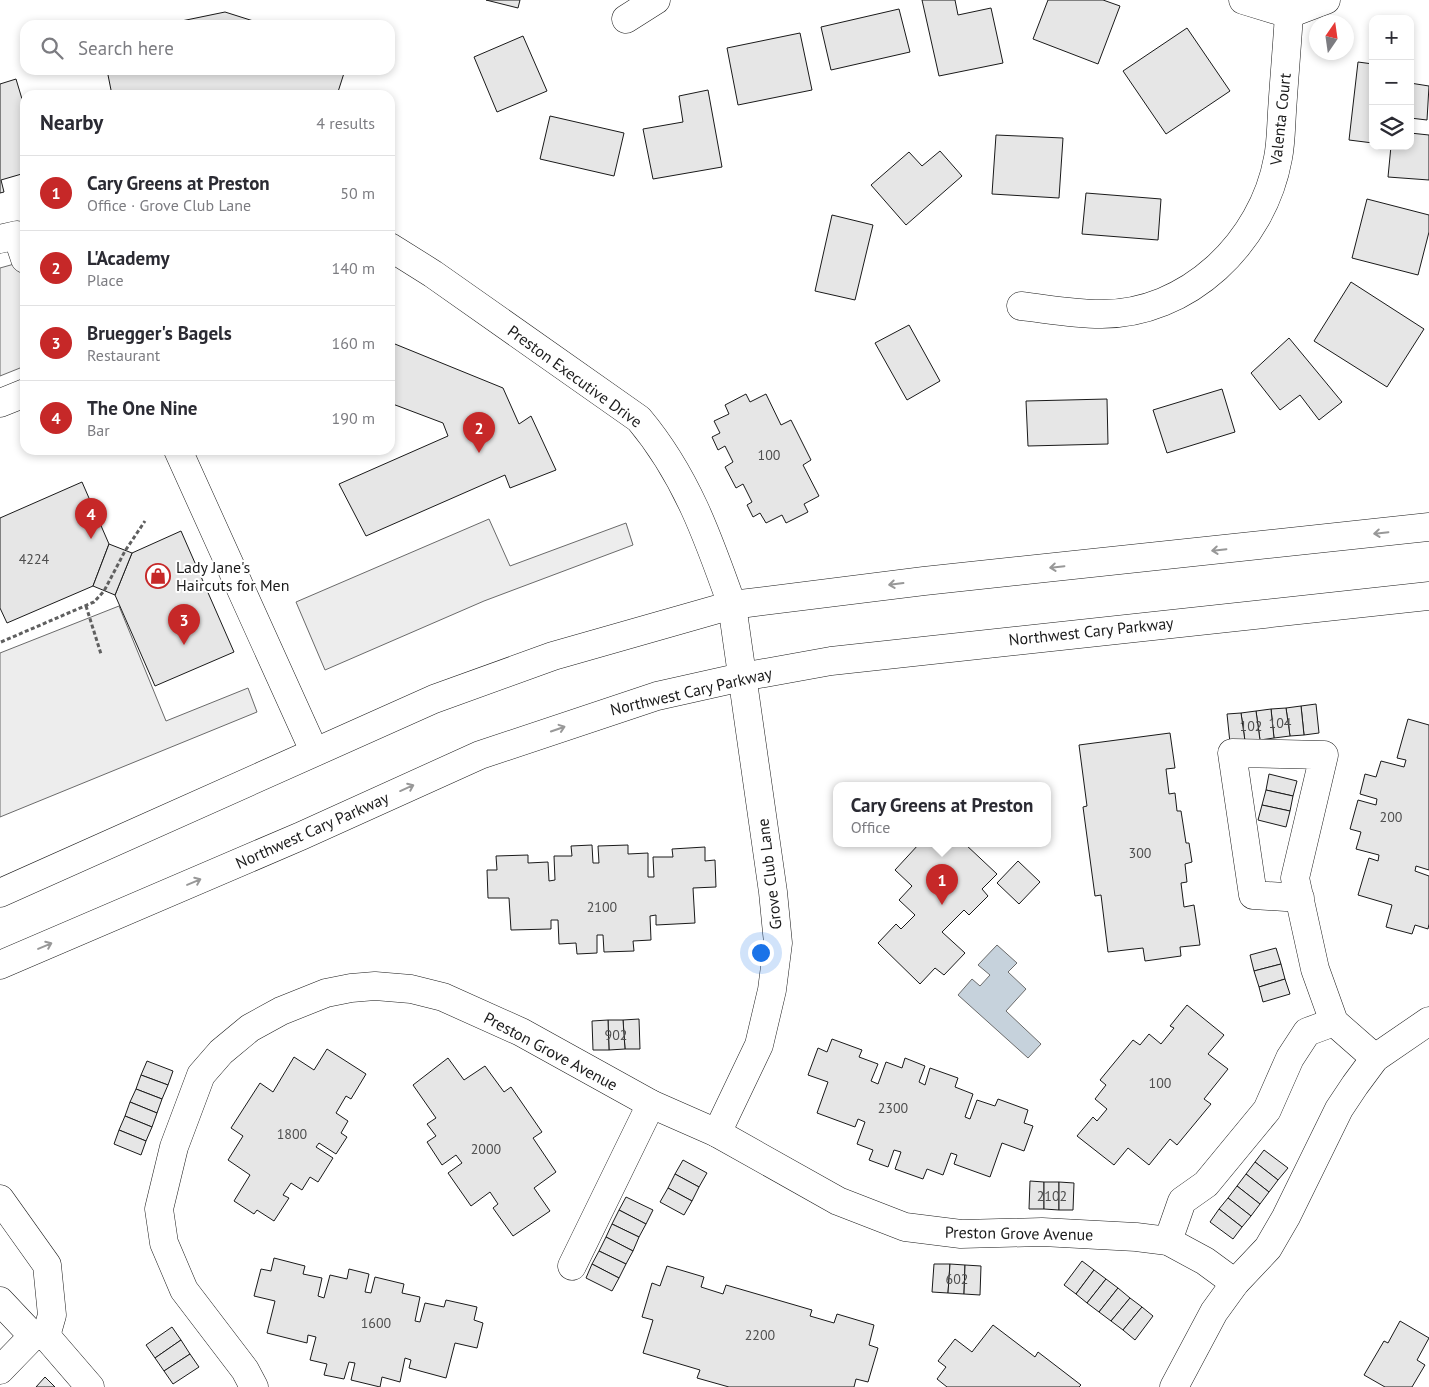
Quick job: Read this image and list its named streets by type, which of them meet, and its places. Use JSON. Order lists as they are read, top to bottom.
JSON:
{
  "streets": {
    "street": [
      "Valenta Court",
      "Preston Executive Drive",
      "Northwest Cary Parkway",
      "Grove Club Lane",
      "Preston Grove Avenue"
    ]
  },
  "crossings": [
    ["Preston Executive Drive", "Grove Club Lane"],
    ["Northwest Cary Parkway", "Grove Club Lane"],
    ["Grove Club Lane", "Preston Grove Avenue"]
  ],
  "places": {
    "shop": ["Lady Jane's Haircuts for Men"]
  },
  "house_numbers": [
    "100",
    "4224",
    "104",
    "102",
    "200",
    "300",
    "2100",
    "902",
    "100",
    "2300",
    "1800",
    "2000",
    "2102",
    "602",
    "1600",
    "2200"
  ],
  "north": "top",
  "page": {
    "map_buttons": ["+", "−"],
    "search": "Search here",
    "heading": ["Nearby", "4 results"],
    "list": [
      {
        "mark": "1",
        "name": "Cary Greens at Preston",
        "note": "Office · Grove Club Lane",
        "value": "50 m"
      },
      {
        "mark": "2",
        "name": "L'Academy",
        "note": "Place",
        "value": "140 m"
      },
      {
        "mark": "3",
        "name": "Bruegger's Bagels",
        "note": "Restaurant",
        "value": "160 m"
      },
      {
        "mark": "4",
        "name": "The One Nine",
        "note": "Bar",
        "value": "190 m"
      }
    ],
    "pins": [
      "2",
      "4",
      "3",
      "1"
    ],
    "popup": ["Cary Greens at Preston", "Office"]
  }
}
